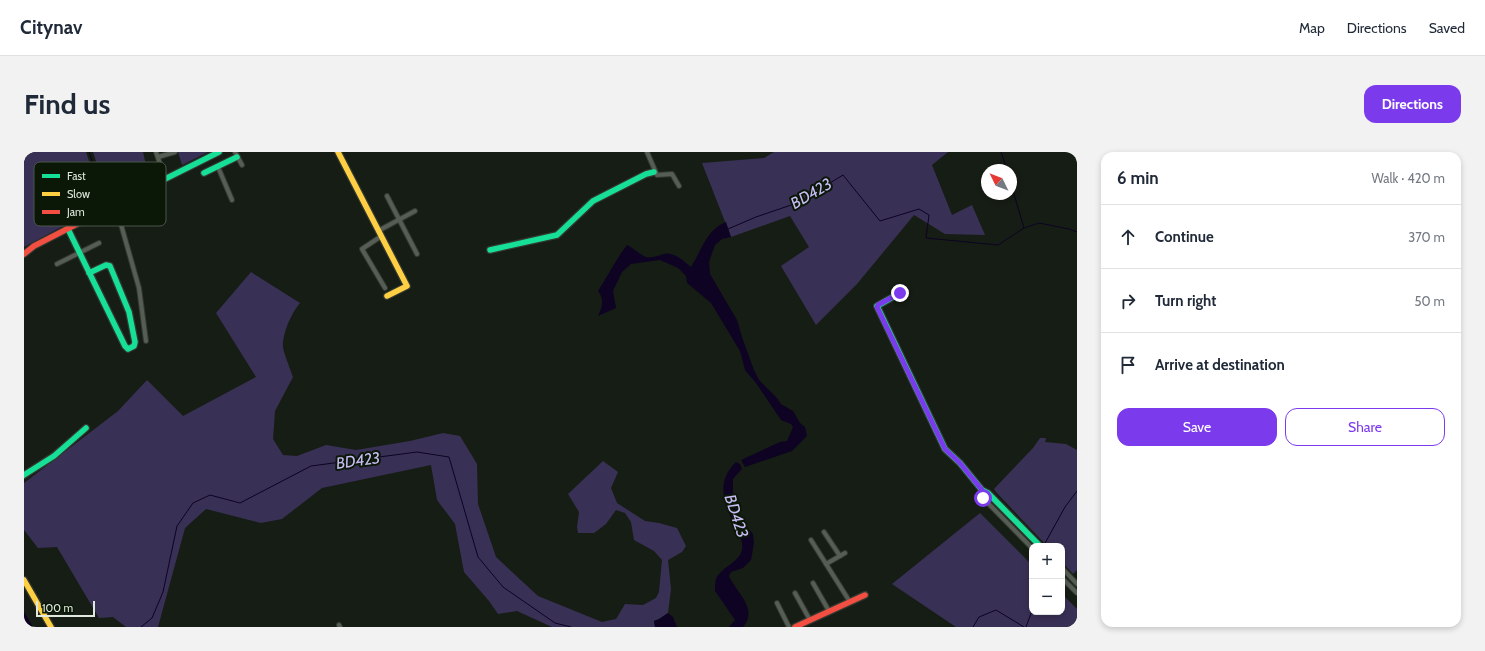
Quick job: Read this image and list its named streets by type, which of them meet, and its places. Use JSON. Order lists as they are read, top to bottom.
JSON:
{
  "water": ["BD423"],
  "legend": ["Fast", "Slow", "Jam"],
  "scale_bar": "100 m",
  "north": "top left",
  "page": {
    "header": "Citynav",
    "nav": ["Map", "Directions", "Saved"],
    "buttons": [
      "Directions",
      ["Save", "Share"]
    ],
    "title": "Find us",
    "heading": ["6 min", "Walk · 420 m"],
    "list": [
      ["Continue", "370 m"],
      ["Turn right", "50 m"],
      "Arrive at destination"
    ],
    "map_buttons": ["+", "−"],
    "scale": "100 m"
  }
}
